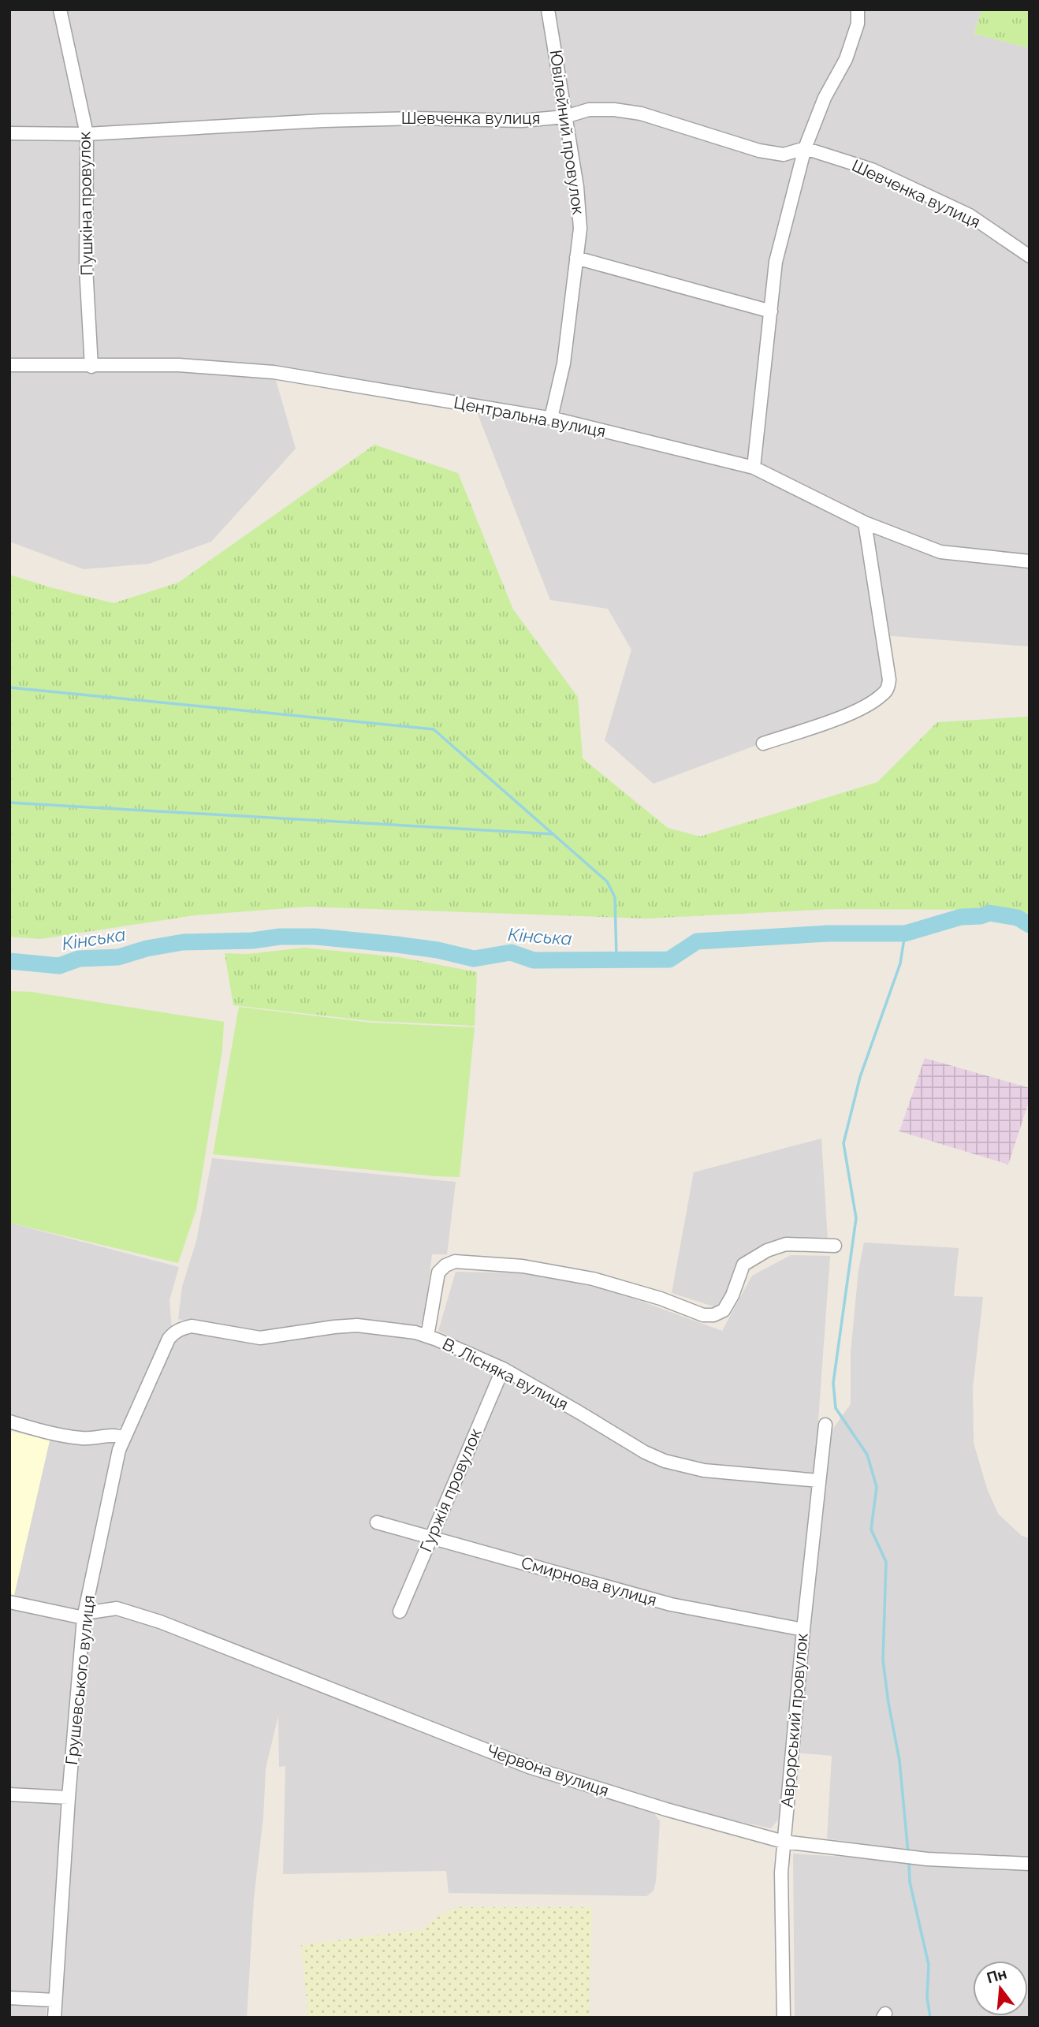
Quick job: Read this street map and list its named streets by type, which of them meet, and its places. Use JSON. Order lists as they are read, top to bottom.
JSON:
{
  "streets": {
    "street": [
      "Шевченка вулиця",
      "Ювілейний провулок",
      "Пушкіна провулок",
      "Центральна вулиця",
      "В. Лісняка вулиця",
      "Гуржія провулок",
      "Смирнова вулиця",
      "Грушевського вулиця",
      "Аврорський провулок",
      "Червона вулиця"
    ]
  },
  "crossings": [
    ["Шевченка вулиця", "Ювілейний провулок"],
    ["Шевченка вулиця", "Пушкіна провулок"],
    ["Ювілейний провулок", "Центральна вулиця"],
    ["Пушкіна провулок", "Центральна вулиця"],
    ["В. Лісняка вулиця", "Гуржія провулок"],
    ["В. Лісняка вулиця", "Грушевського вулиця"],
    ["В. Лісняка вулиця", "Аврорський провулок"],
    ["Гуржія провулок", "Смирнова вулиця"],
    ["Смирнова вулиця", "Аврорський провулок"],
    ["Грушевського вулиця", "Червона вулиця"],
    ["Аврорський провулок", "Червона вулиця"]
  ],
  "water": ["Кінська"],
  "north": "top"
}
